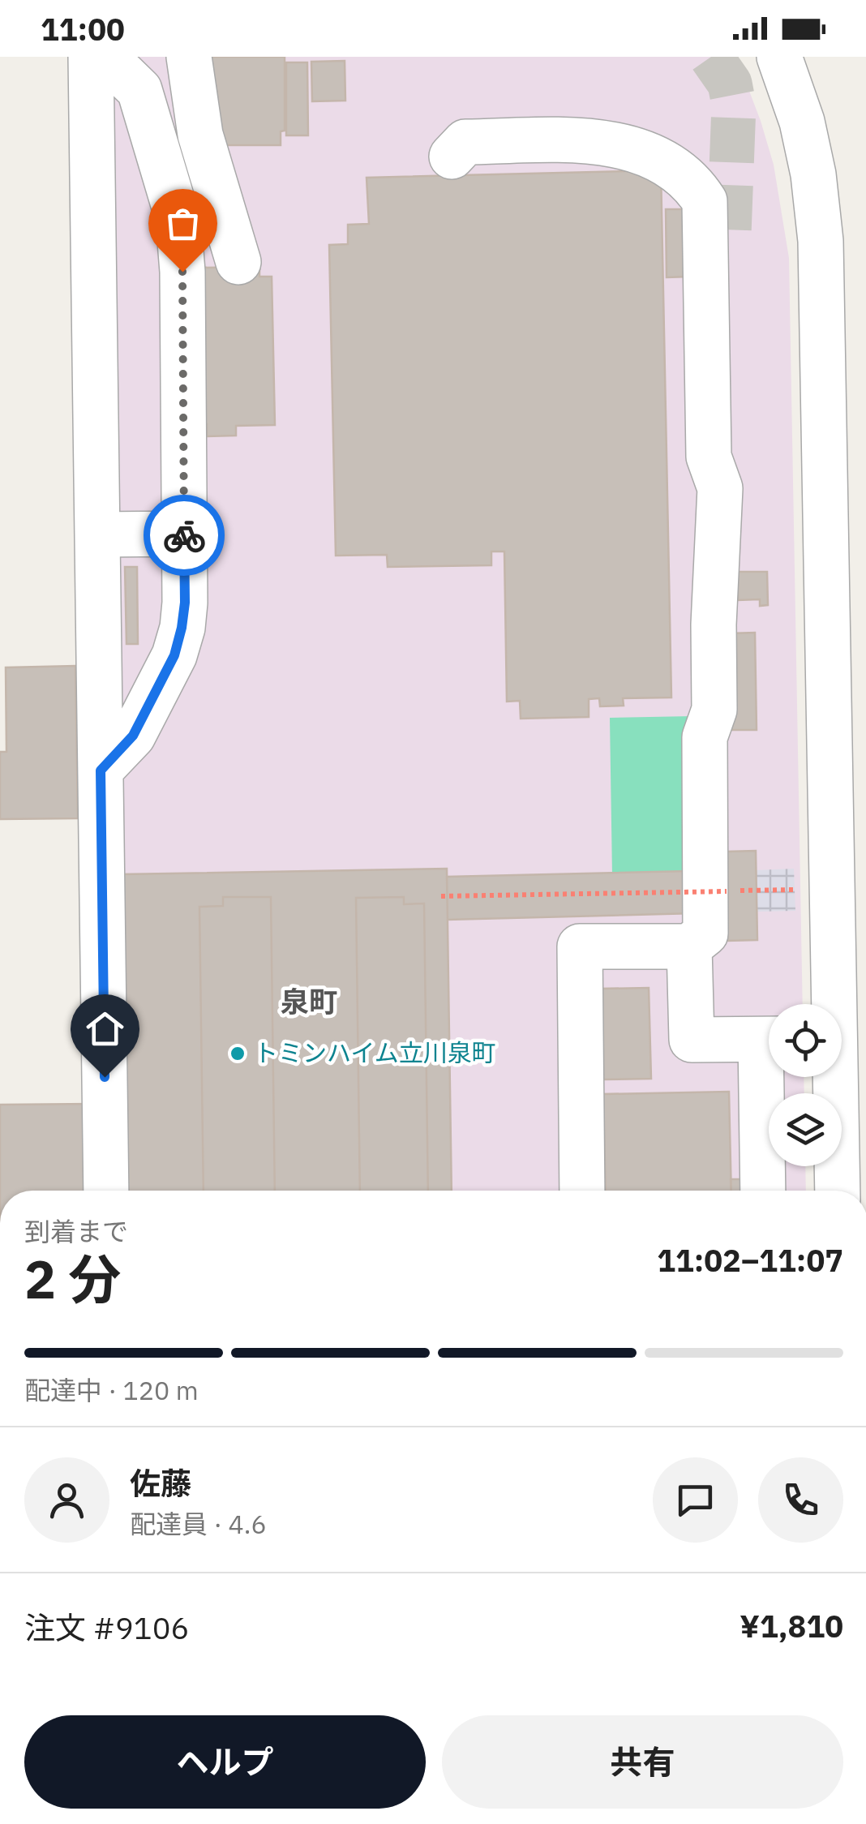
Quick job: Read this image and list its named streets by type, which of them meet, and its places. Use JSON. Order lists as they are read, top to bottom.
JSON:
{
  "districts": ["泉町"],
  "places": ["トミンハイム立川泉町"],
  "page": {
    "status": "11:00",
    "heading": ["2 分", "到着まで", "11:02–11:07"],
    "panel": [
      "佐藤",
      "配達員 · 4.6",
      "注文 #9106",
      "¥1,810"
    ],
    "bar": "配達中 · 120 m",
    "buttons": ["ヘルプ", "共有"]
  }
}
